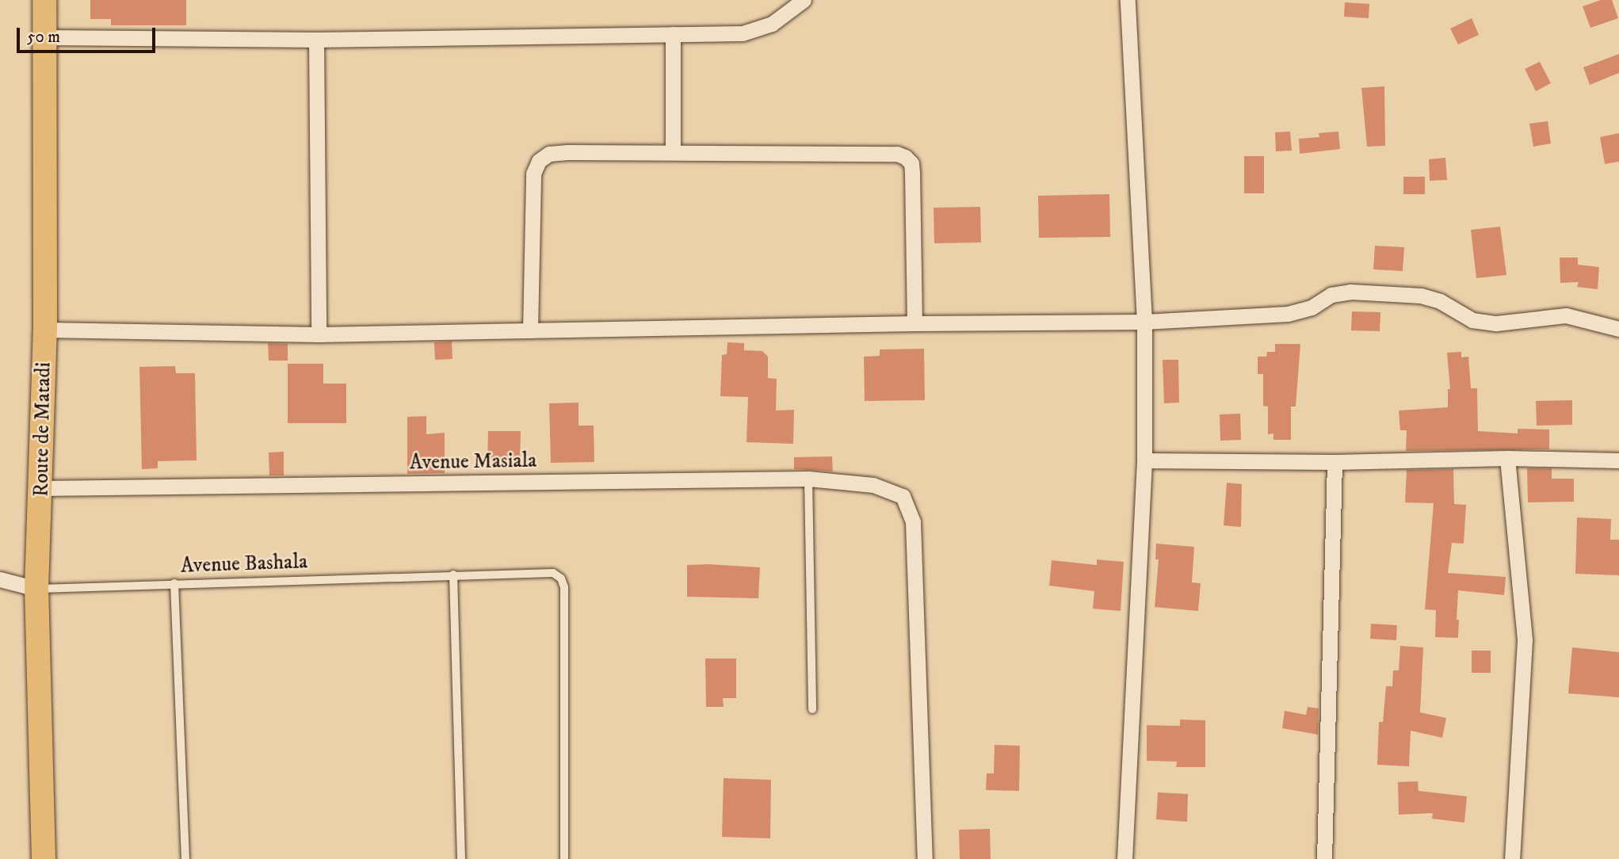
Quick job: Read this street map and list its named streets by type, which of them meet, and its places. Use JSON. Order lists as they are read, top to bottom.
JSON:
{
  "streets": {
    "main road": ["Route de Matadi"],
    "street": ["Avenue Masiala"],
    "lane": ["Avenue Bashala"]
  },
  "crossings": [
    ["Route de Matadi", "Avenue Masiala"],
    ["Route de Matadi", "Avenue Bashala"]
  ],
  "scale_bar": "50 m"
}
